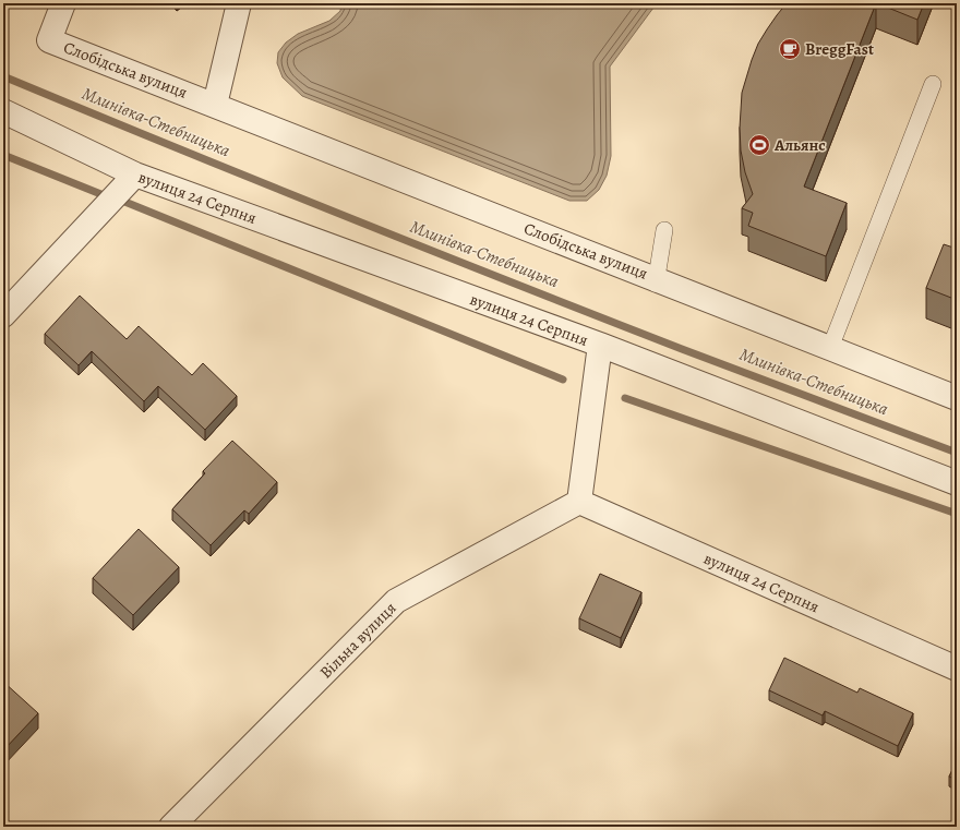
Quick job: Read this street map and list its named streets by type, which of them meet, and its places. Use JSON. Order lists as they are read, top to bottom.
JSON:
{
  "streets": {
    "street": ["Слобідська вулиця", "вулиця 24 Серпня", "Вільна вулиця"]
  },
  "crossings": [
    ["вулиця 24 Серпня", "Вільна вулиця"]
  ],
  "water": ["Млинівка-Стебницька"],
  "places": {
    "cafe": ["BreggFast"],
    "sports": ["Альянс"]
  }
}
